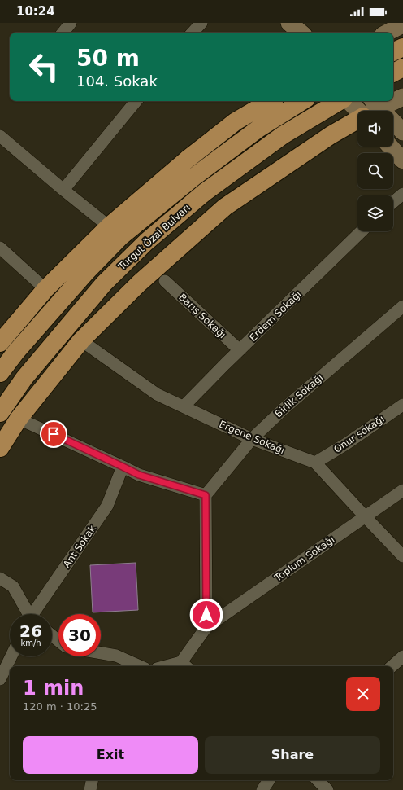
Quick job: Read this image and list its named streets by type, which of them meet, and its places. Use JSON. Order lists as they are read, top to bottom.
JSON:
{
  "streets": {
    "highway": ["Turgut Özal Bulvarı"],
    "street": [
      "Barış Sokağı",
      "Erdem Sokağı",
      "Birlik Sokağı",
      "Onur sokağı",
      "Ergene Sokağı",
      "Ant Sokak",
      "Toplum Sokağı"
    ]
  },
  "crossings": [
    ["Barış Sokağı", "Erdem Sokağı"],
    ["Erdem Sokağı", "Ergene Sokağı"],
    ["Birlik Sokağı", "Ergene Sokağı"],
    ["Onur sokağı", "Ergene Sokağı"],
    ["Ergene Sokağı", "Toplum Sokağı"]
  ],
  "page": {
    "status": "10:24",
    "turn": ["50 m", "104. Sokak"],
    "speed": "26 km/h",
    "limit": "30",
    "heading": ["1 min", "120 m · 10:25"],
    "buttons": ["Exit", "Share"]
  }
}
